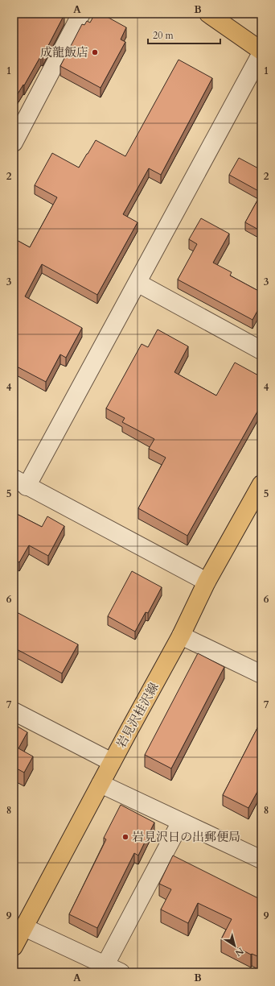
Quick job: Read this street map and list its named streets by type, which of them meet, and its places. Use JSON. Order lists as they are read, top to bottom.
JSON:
{
  "streets": {
    "main road": ["岩見沢桂沢線"]
  },
  "places": ["成龍飯店", "岩見沢日の出郵便局"],
  "scale_bar": "20 m",
  "north": "bottom right",
  "grid": {
    "columns": ["A", "B"],
    "rows": [
      "1",
      "2",
      "3",
      "4",
      "5",
      "6",
      "7",
      "8",
      "9"
    ]
  }
}
